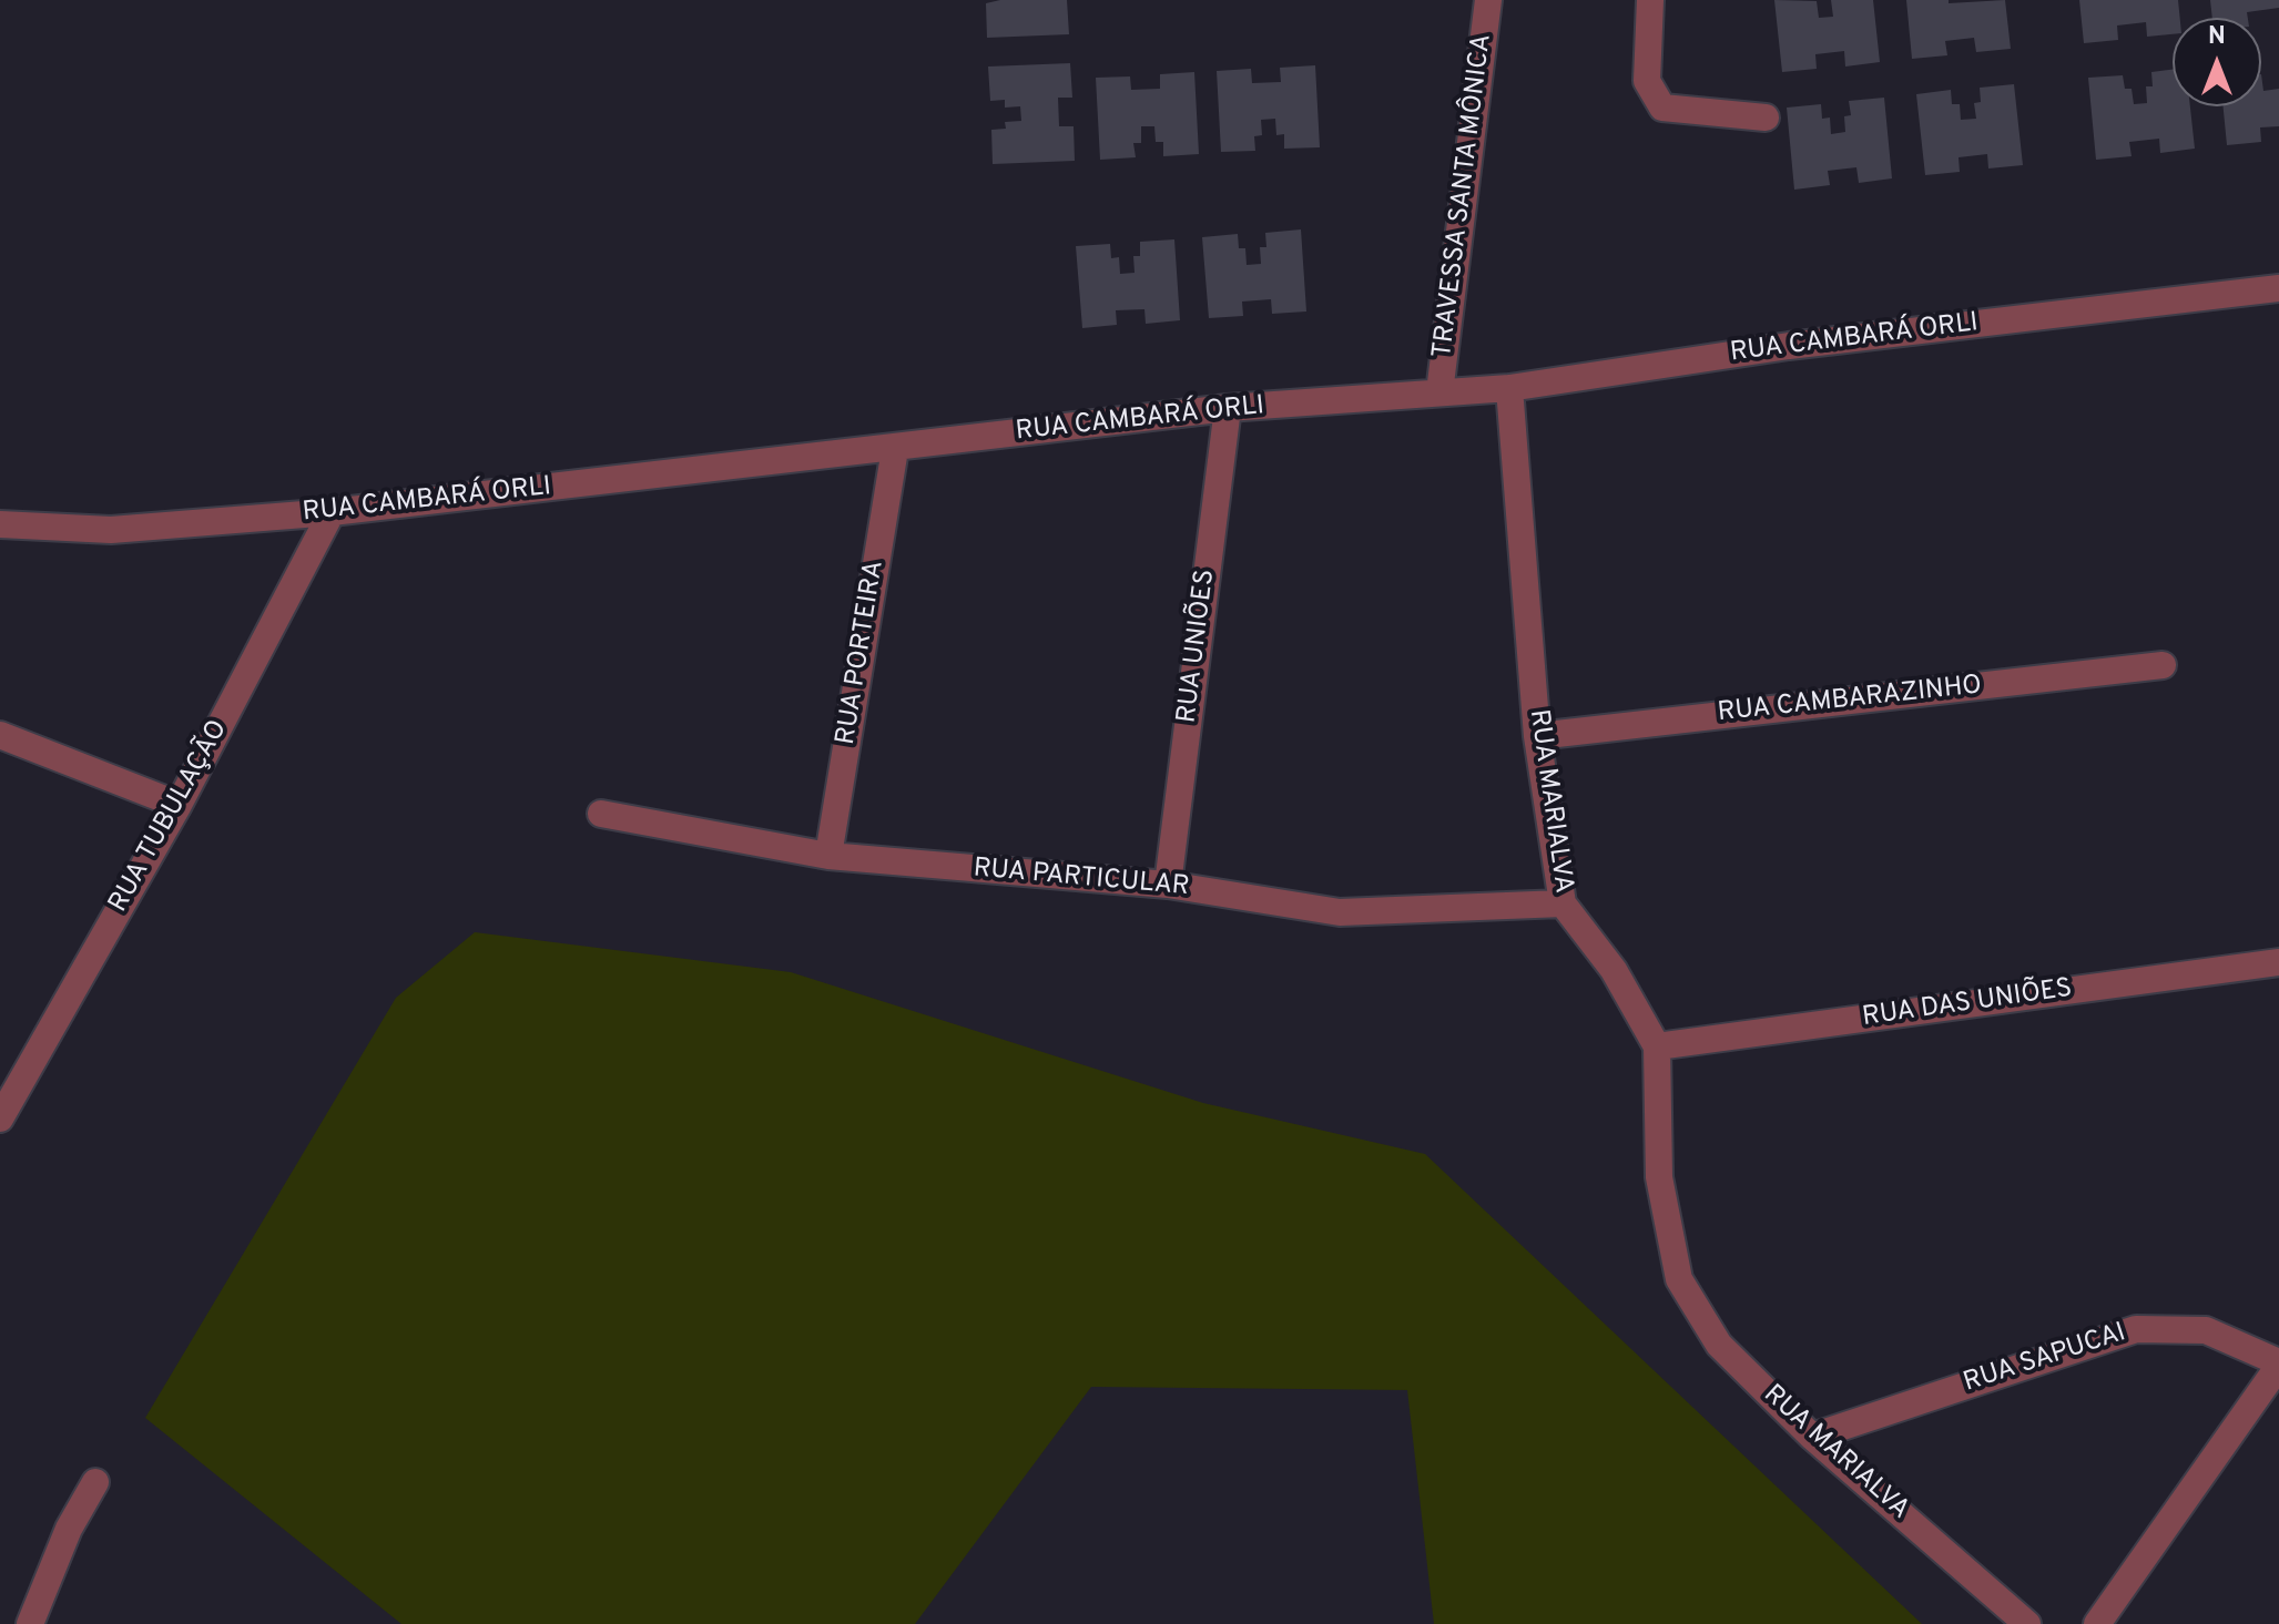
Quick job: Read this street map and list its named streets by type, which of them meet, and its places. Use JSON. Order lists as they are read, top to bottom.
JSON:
{
  "streets": {
    "street": [
      "TRAVESSA SANTA MÔNICA",
      "RUA CAMBARÁ ORLI",
      "RUA UNIÕES",
      "RUA PORTEIRA",
      "RUA CAMBARAZINHO",
      "RUA MARIALVA",
      "RUA TUBULAÇÃO",
      "RUA PARTICULAR",
      "RUA DAS UNIÕES",
      "RUA SAPUCAI"
    ]
  },
  "crossings": [
    ["TRAVESSA SANTA MÔNICA", "RUA CAMBARÁ ORLI"],
    ["RUA CAMBARÁ ORLI", "RUA UNIÕES"],
    ["RUA CAMBARÁ ORLI", "RUA PORTEIRA"],
    ["RUA CAMBARÁ ORLI", "RUA MARIALVA"],
    ["RUA CAMBARÁ ORLI", "RUA TUBULAÇÃO"],
    ["RUA UNIÕES", "RUA PARTICULAR"],
    ["RUA PORTEIRA", "RUA PARTICULAR"],
    ["RUA CAMBARAZINHO", "RUA MARIALVA"],
    ["RUA MARIALVA", "RUA PARTICULAR"],
    ["RUA MARIALVA", "RUA DAS UNIÕES"],
    ["RUA MARIALVA", "RUA SAPUCAI"]
  ],
  "north": "top"
}
